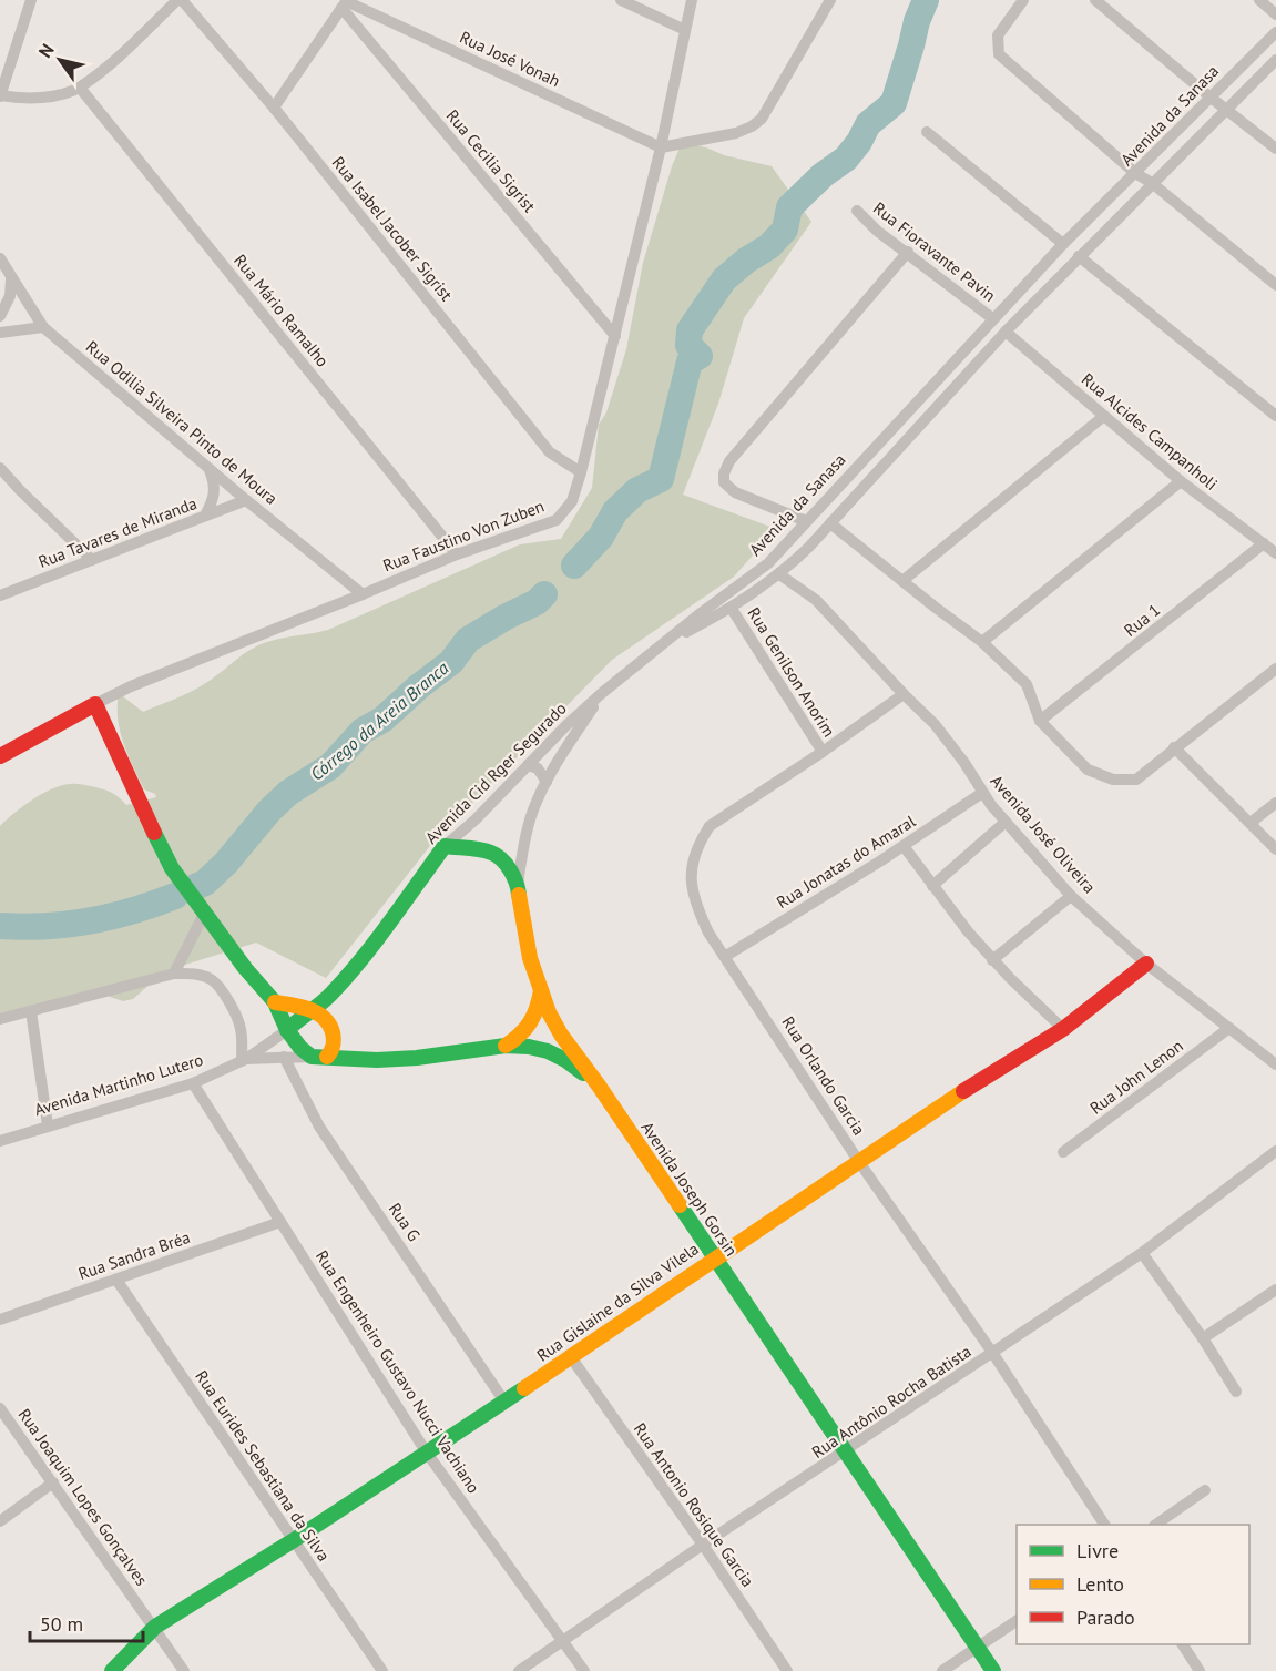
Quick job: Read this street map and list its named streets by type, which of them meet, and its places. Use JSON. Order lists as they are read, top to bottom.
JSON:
{
  "streets": {
    "street": [
      "Rua José Vonah",
      "Avenida da Sanasa",
      "Rua Cecilia Sigrist",
      "Rua Isabel Jacober Sigrist",
      "Rua Fioravante Pavin",
      "Rua Mário Ramalho",
      "Rua Odilia Silveira Pinto de Moura",
      "Rua Alcides Campanholi",
      "Rua Tavares de Miranda",
      "Rua Faustino Von Zuben",
      "Rua 1",
      "Rua Genilson Anorim",
      "Avenida Cid Rger Segurado",
      "Avenida José Oliveira",
      "Rua Jonatas do Amaral",
      "Rua Orlando Garcia",
      "Rua John Lenon",
      "Avenida Martinho Lutero",
      "Avenida Joseph Gorsin",
      "Rua G",
      "Rua Sandra Bréa",
      "Rua Gislaine da Silva Vilela",
      "Rua Engenheiro Gustavo Nucci Vachiano",
      "Rua Antônio Rocha Batista",
      "Rua Eurides Sebastiana da Silva",
      "Rua Joaquim Lopes Gonçalves",
      "Rua Antonio Rosique Garcia"
    ]
  },
  "crossings": [
    ["Rua José Vonah", "Rua Cecilia Sigrist"],
    ["Rua José Vonah", "Rua Faustino Von Zuben"],
    ["Avenida da Sanasa", "Rua Fioravante Pavin"],
    ["Avenida da Sanasa", "Rua Alcides Campanholi"],
    ["Avenida da Sanasa", "Rua Genilson Anorim"],
    ["Avenida da Sanasa", "Avenida Cid Rger Segurado"],
    ["Avenida da Sanasa", "Avenida José Oliveira"],
    ["Rua Cecilia Sigrist", "Rua Faustino Von Zuben"],
    ["Rua Isabel Jacober Sigrist", "Rua Faustino Von Zuben"],
    ["Rua Mário Ramalho", "Rua Faustino Von Zuben"],
    ["Rua Odilia Silveira Pinto de Moura", "Rua Tavares de Miranda"],
    ["Rua Odilia Silveira Pinto de Moura", "Rua Faustino Von Zuben"],
    ["Rua Alcides Campanholi", "Rua 1"],
    ["Rua Genilson Anorim", "Rua Orlando Garcia"],
    ["Avenida Cid Rger Segurado", "Avenida Martinho Lutero"],
    ["Avenida Cid Rger Segurado", "Avenida Joseph Gorsin"],
    ["Avenida José Oliveira", "Rua Jonatas do Amaral"],
    ["Avenida José Oliveira", "Rua Orlando Garcia"],
    ["Avenida José Oliveira", "Rua John Lenon"],
    ["Avenida José Oliveira", "Rua Gislaine da Silva Vilela"],
    ["Rua Jonatas do Amaral", "Rua Orlando Garcia"],
    ["Rua Orlando Garcia", "Rua Gislaine da Silva Vilela"],
    ["Rua Orlando Garcia", "Rua Antônio Rocha Batista"],
    ["Avenida Martinho Lutero", "Avenida Joseph Gorsin"],
    ["Avenida Martinho Lutero", "Rua G"],
    ["Avenida Martinho Lutero", "Rua Engenheiro Gustavo Nucci Vachiano"],
    ["Avenida Joseph Gorsin", "Rua Gislaine da Silva Vilela"],
    ["Avenida Joseph Gorsin", "Rua Antônio Rocha Batista"],
    ["Rua G", "Rua Gislaine da Silva Vilela"],
    ["Rua Sandra Bréa", "Rua Engenheiro Gustavo Nucci Vachiano"],
    ["Rua Sandra Bréa", "Rua Eurides Sebastiana da Silva"],
    ["Rua Gislaine da Silva Vilela", "Rua Engenheiro Gustavo Nucci Vachiano"],
    ["Rua Gislaine da Silva Vilela", "Rua Eurides Sebastiana da Silva"],
    ["Rua Gislaine da Silva Vilela", "Rua Joaquim Lopes Gonçalves"],
    ["Rua Gislaine da Silva Vilela", "Rua Antonio Rosique Garcia"],
    ["Rua Engenheiro Gustavo Nucci Vachiano", "Rua Antônio Rocha Batista"],
    ["Rua Antônio Rocha Batista", "Rua Antonio Rosique Garcia"]
  ],
  "water": ["Córrego da Areia Branca"],
  "legend": ["Livre", "Lento", "Parado"],
  "scale_bar": "50 m",
  "north": "top left"
}
